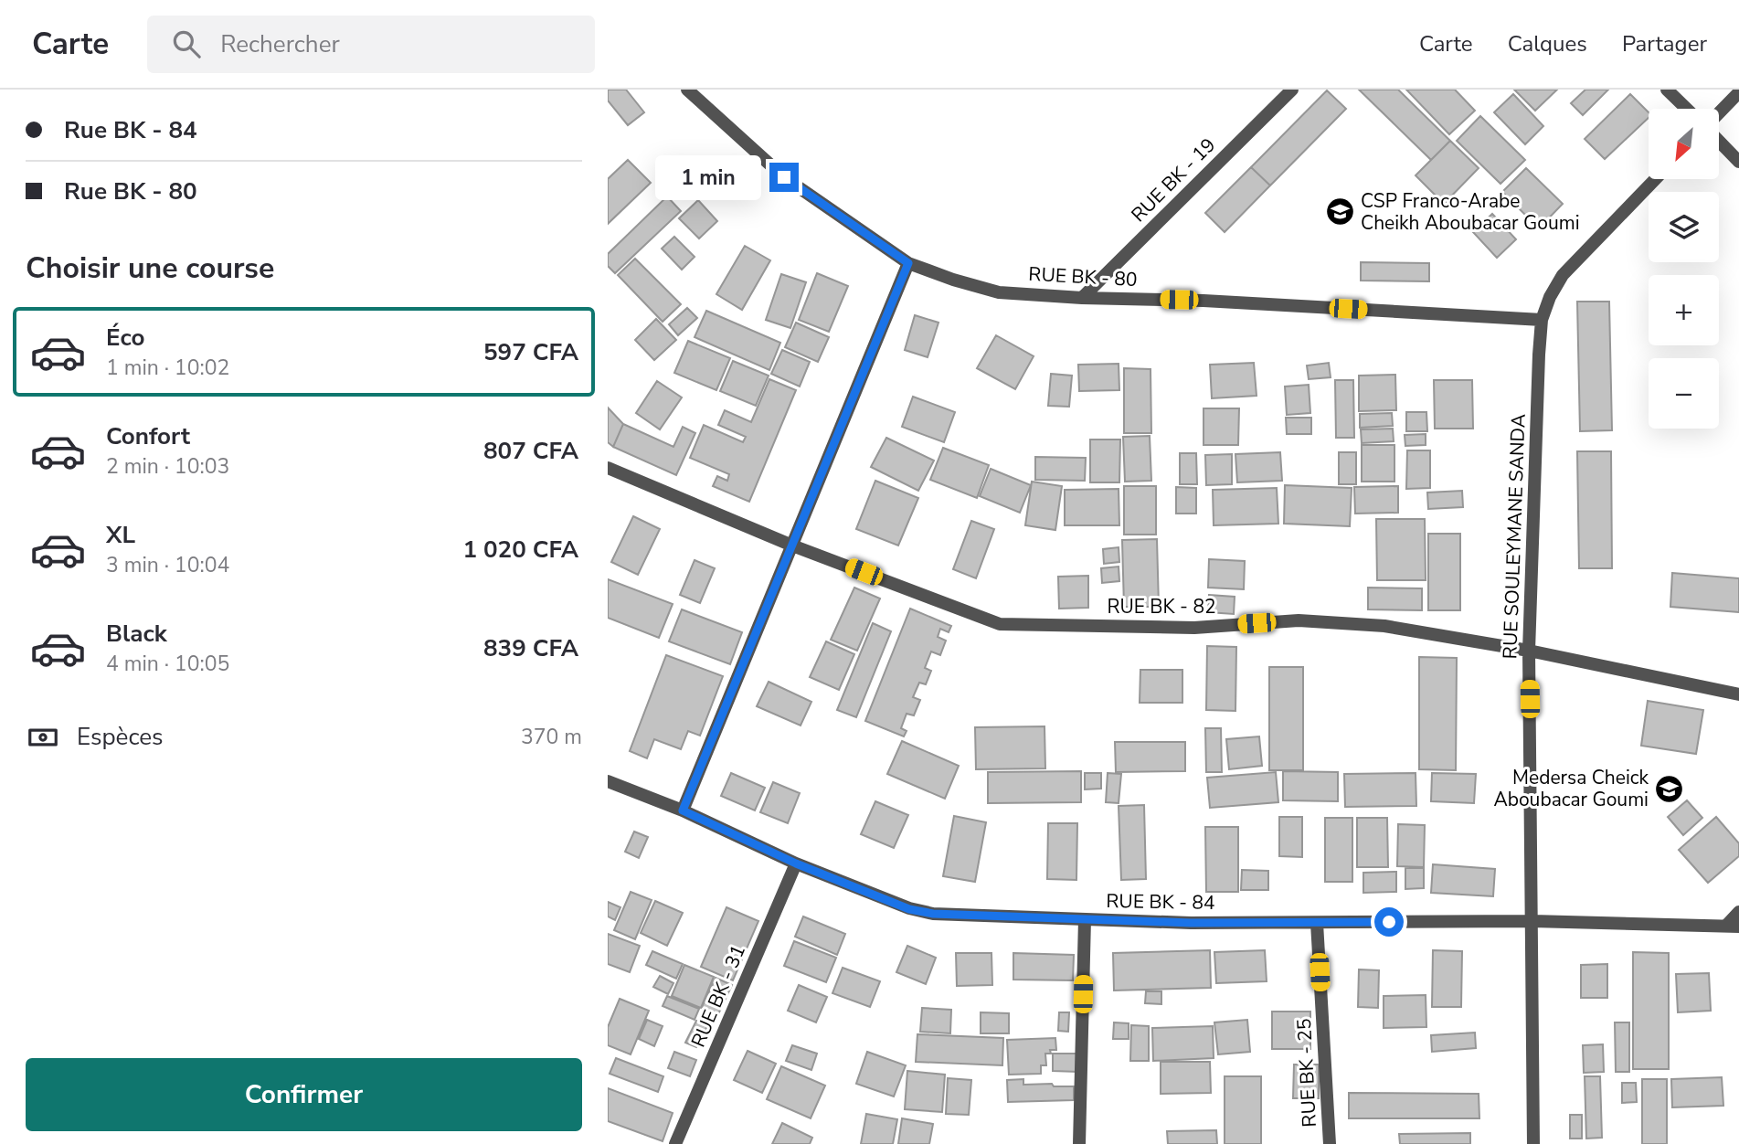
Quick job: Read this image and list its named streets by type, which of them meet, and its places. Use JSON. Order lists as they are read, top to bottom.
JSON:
{
  "streets": {
    "street": [
      "RUE BK - 19",
      "RUE BK - 80",
      "RUE SOULEYMANE SANDA",
      "RUE BK - 82",
      "RUE BK - 84",
      "RUE BK - 31",
      "RUE BK - 25"
    ]
  },
  "crossings": [
    ["RUE BK - 19", "RUE BK - 80"],
    ["RUE BK - 80", "RUE SOULEYMANE SANDA"],
    ["RUE SOULEYMANE SANDA", "RUE BK - 82"],
    ["RUE SOULEYMANE SANDA", "RUE BK - 84"],
    ["RUE BK - 84", "RUE BK - 31"],
    ["RUE BK - 84", "RUE BK - 25"]
  ],
  "places": {
    "school or university": ["CSP Franco-Arabe Cheikh Aboubacar Goumi", "Medersa Cheick Aboubacar Goumi"]
  },
  "north": "bottom left",
  "page": {
    "header": "Carte",
    "search": "Rechercher",
    "nav": ["Carte", "Calques", "Partager"],
    "banner": ["Rue BK - 84", "Rue BK - 80"],
    "map_buttons": ["+", "−"],
    "bubble": "1 min",
    "heading": "Choisir une course",
    "list": [
      {
        "name": "Éco",
        "note": "1 min · 10:02",
        "value": "597 CFA"
      },
      {
        "name": "Confort",
        "note": "2 min · 10:03",
        "value": "807 CFA"
      },
      {
        "name": "XL",
        "note": "3 min · 10:04",
        "value": "1 020 CFA"
      },
      {
        "name": "Black",
        "note": "4 min · 10:05",
        "value": "839 CFA"
      }
    ],
    "pay": ["Espèces", "370 m"],
    "buttons": "Confirmer"
  }
}
